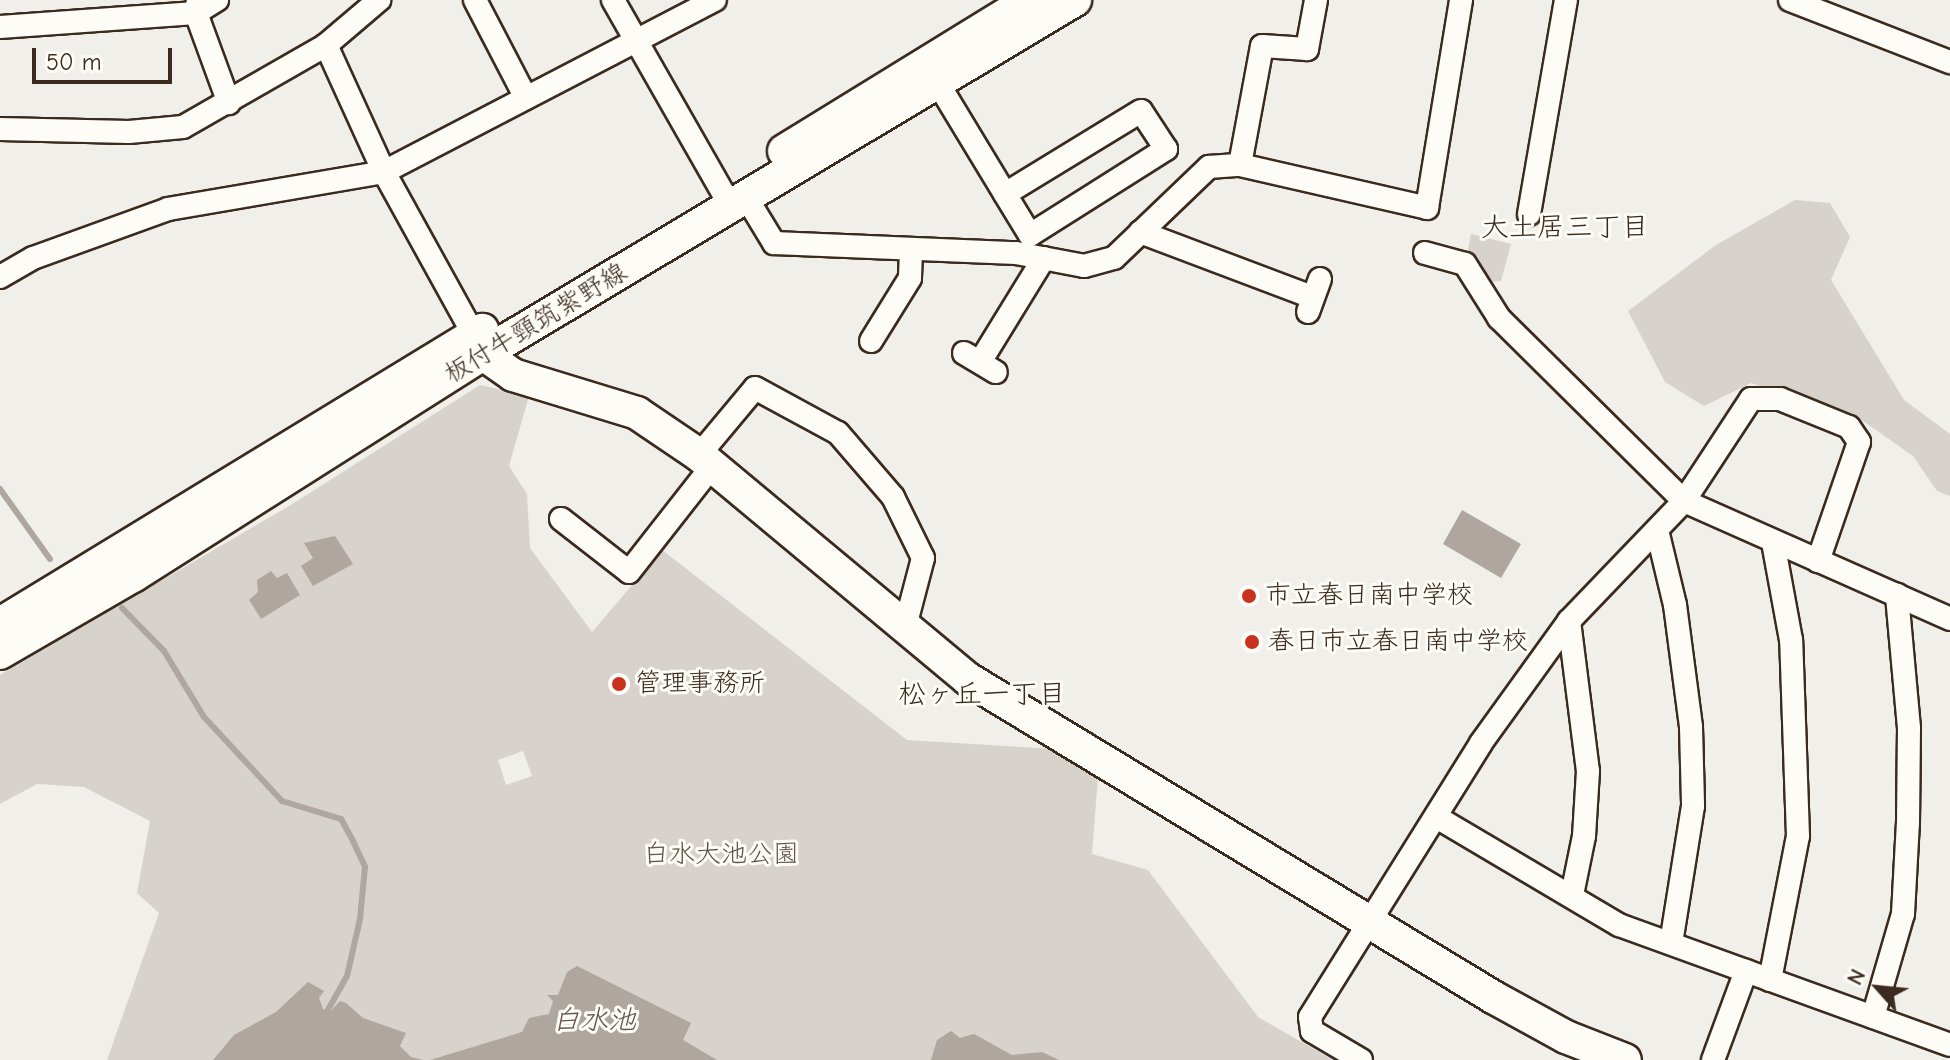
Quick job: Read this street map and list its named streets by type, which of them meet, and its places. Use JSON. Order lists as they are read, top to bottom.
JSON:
{
  "streets": {
    "main road": ["板付牛頸筑紫野線"]
  },
  "districts": ["大土居三丁目", "松ヶ丘一丁目"],
  "water": ["白水池"],
  "parks": ["白水大池公園"],
  "places": ["市立春日南中学校", "春日市立春日南中学校", "管理事務所"],
  "scale_bar": "50 m",
  "north": "top left"
}
